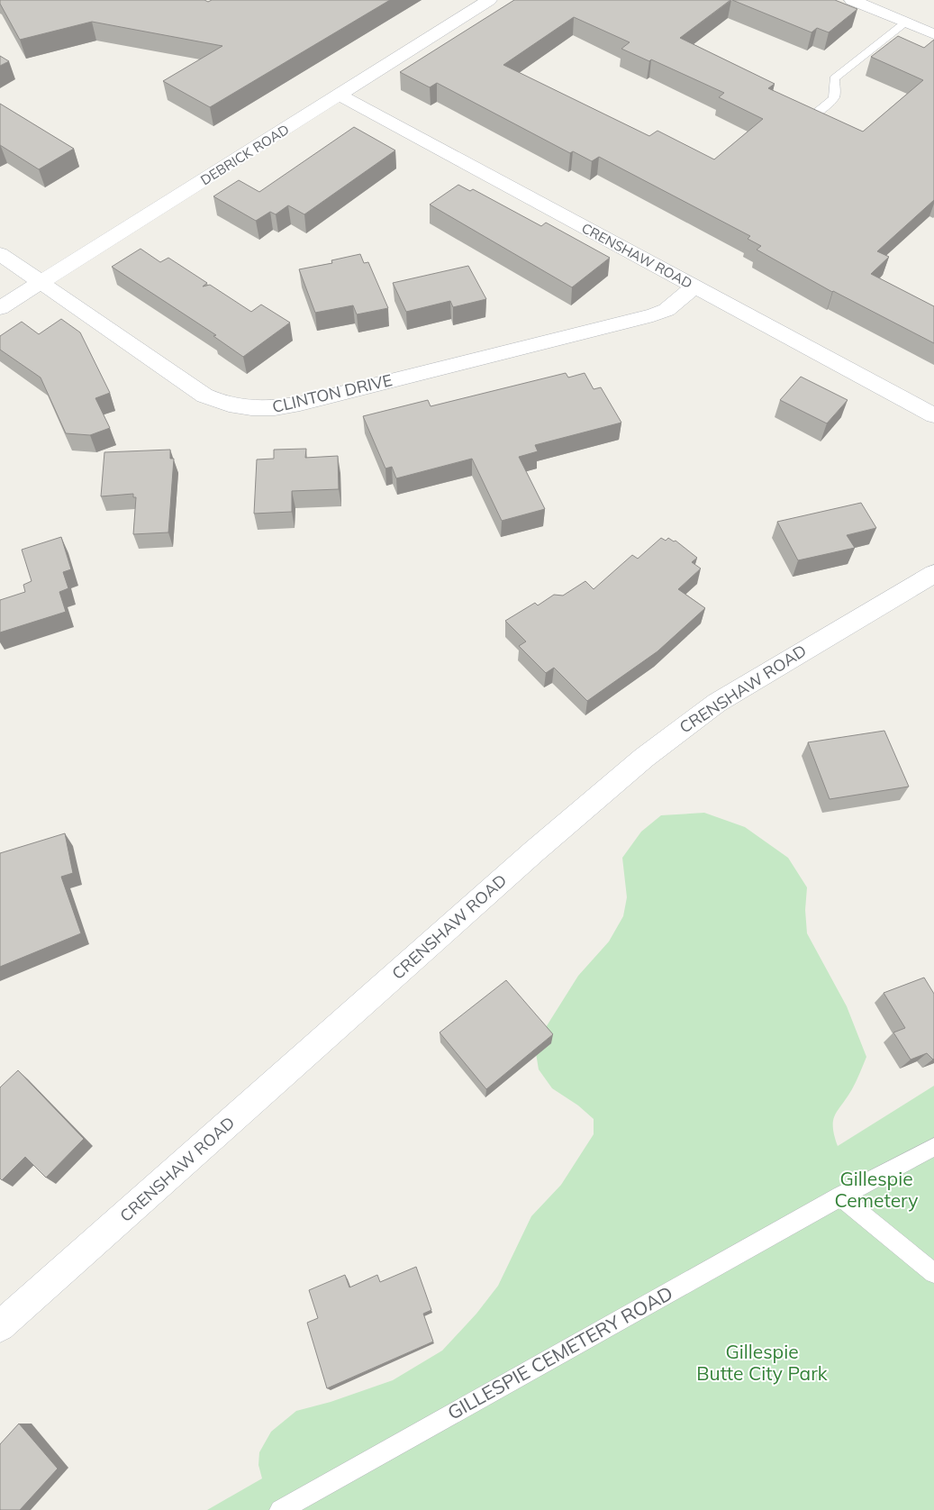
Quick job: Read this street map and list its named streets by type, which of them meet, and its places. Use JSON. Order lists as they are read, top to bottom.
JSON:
{
  "streets": {
    "street": ["DEBRICK ROAD", "CRENSHAW ROAD", "CLINTON DRIVE"],
    "lane": ["GILLESPIE CEMETERY ROAD"]
  },
  "crossings": [
    ["DEBRICK ROAD", "CRENSHAW ROAD"],
    ["DEBRICK ROAD", "CLINTON DRIVE"],
    ["CRENSHAW ROAD", "CLINTON DRIVE"]
  ],
  "parks": ["Gillespie Cemetery", "Gillespie Butte City Park"]
}
